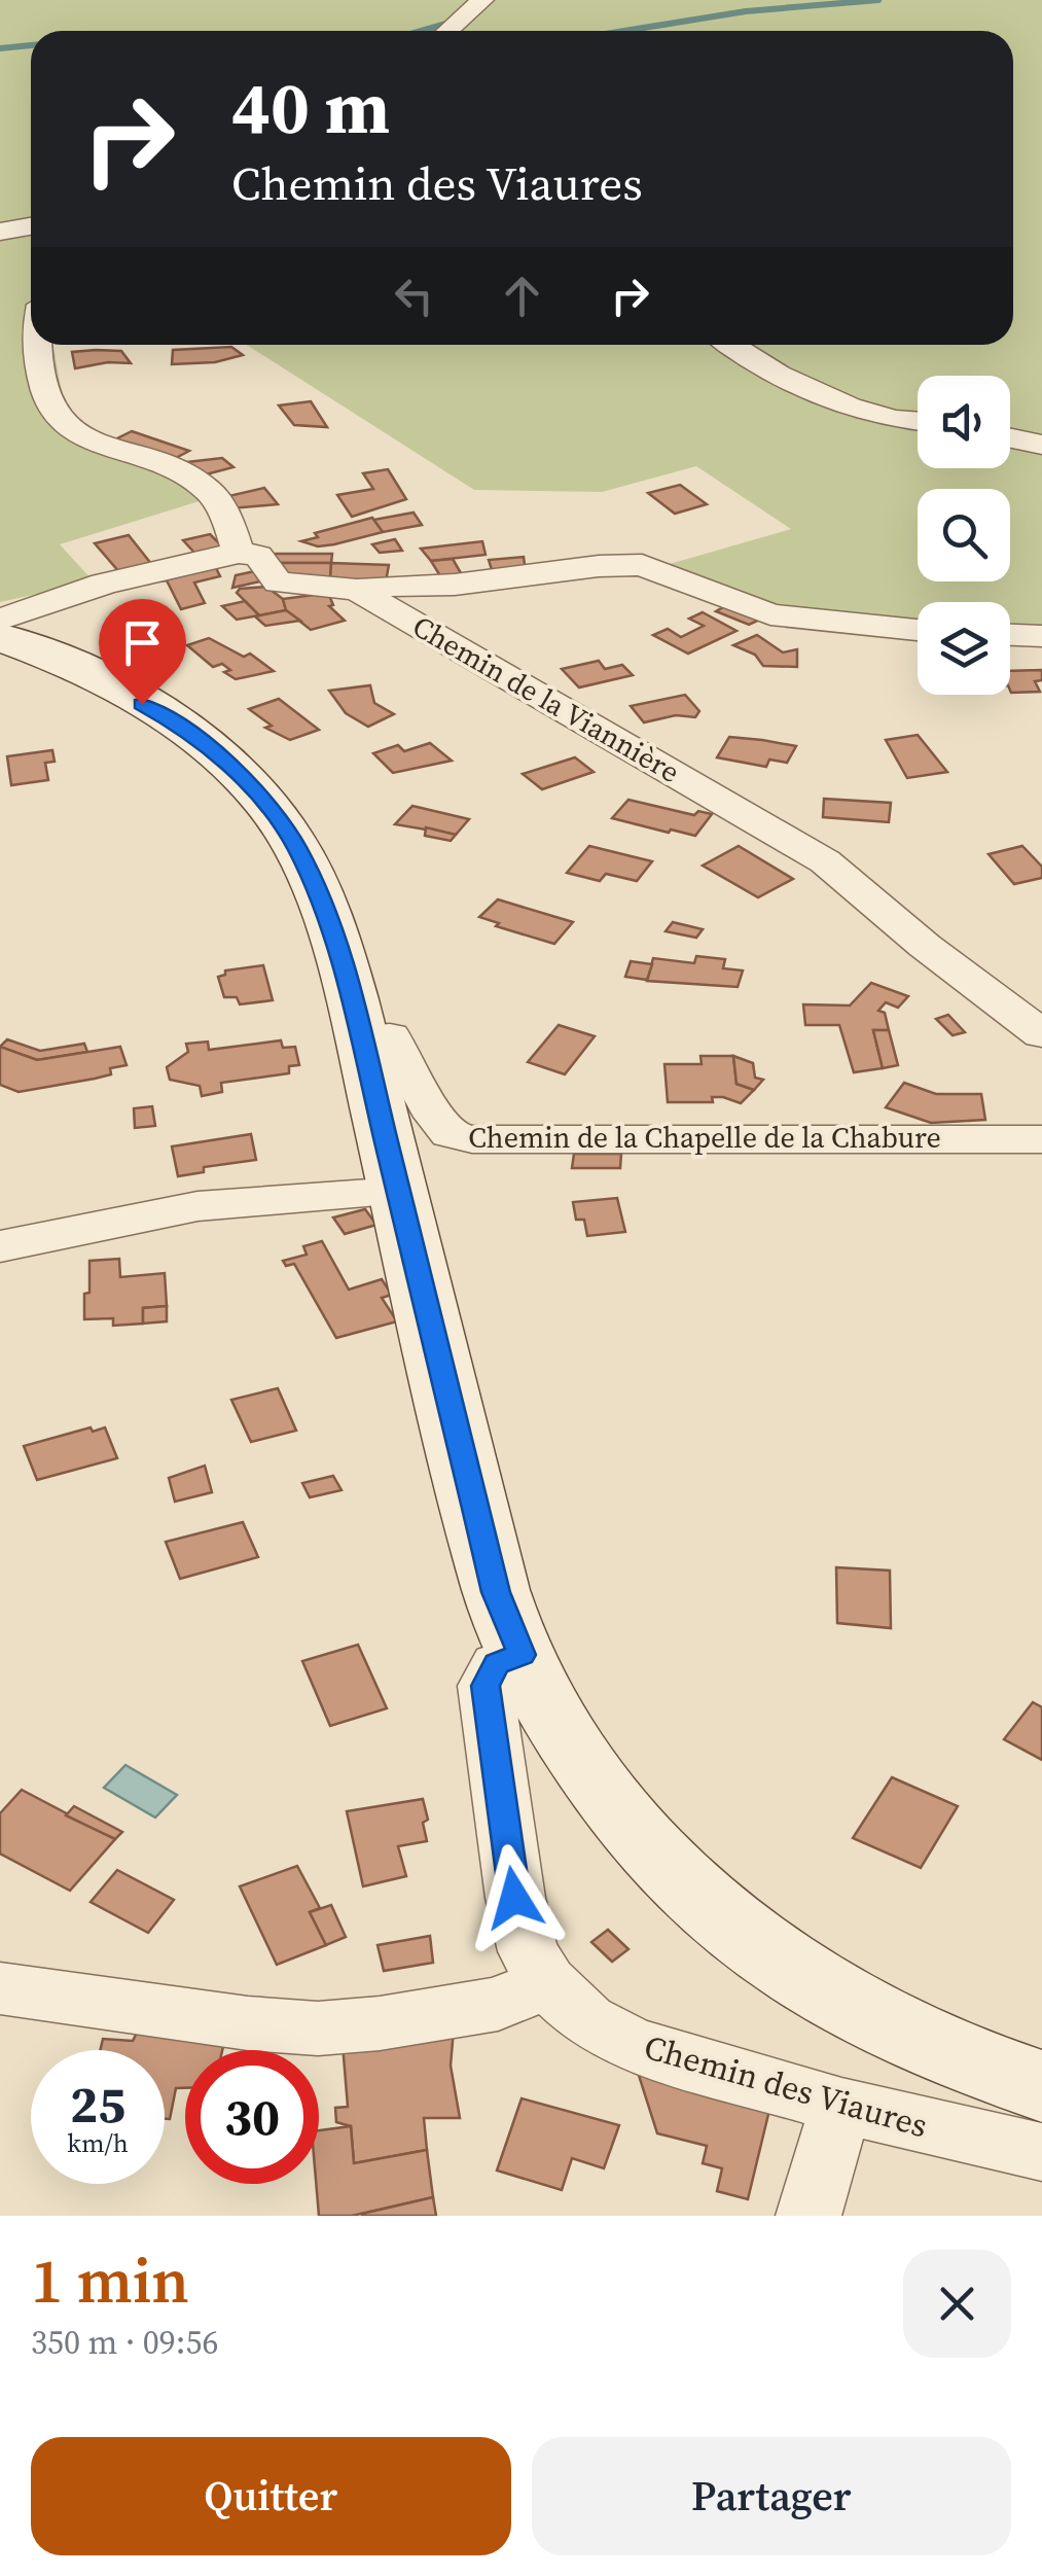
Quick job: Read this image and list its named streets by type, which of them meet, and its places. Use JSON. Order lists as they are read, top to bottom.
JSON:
{
  "streets": {
    "street": ["Chemin de la Viannière", "Chemin de la Chapelle de la Chabure", "Chemin des Viaures"]
  },
  "page": {
    "turn": ["40 m", "Chemin des Viaures"],
    "speed": "25 km/h",
    "limit": "30",
    "heading": ["1 min", "350 m · 09:56"],
    "buttons": ["Quitter", "Partager"]
  }
}
